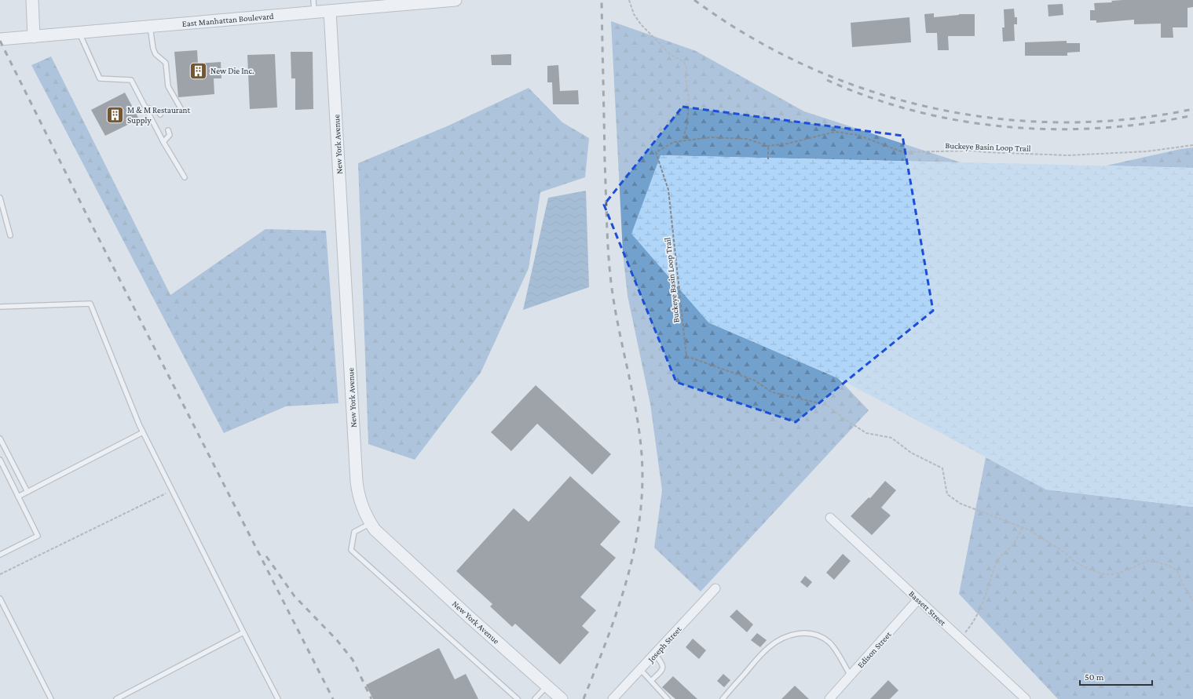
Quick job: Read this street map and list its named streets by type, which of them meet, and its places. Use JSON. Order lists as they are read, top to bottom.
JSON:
{
  "streets": {
    "street": [
      "East Manhattan Boulevard",
      "New York Avenue",
      "Bassett Street",
      "Joseph Street",
      "Edison Street"
    ],
    "path": ["Buckeye Basin Loop Trail"]
  },
  "crossings": [
    ["East Manhattan Boulevard", "New York Avenue"],
    ["Bassett Street", "Edison Street"]
  ],
  "places": {
    "building": ["New Die Inc.", "M & M Restaurant Supply"]
  },
  "scale_bar": "50 m"
}
